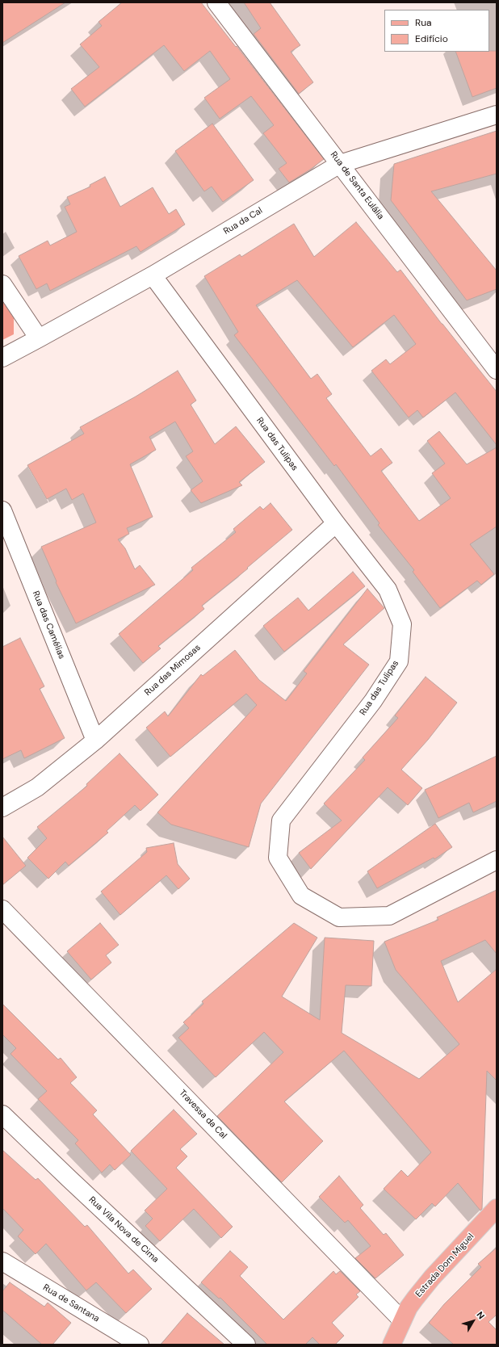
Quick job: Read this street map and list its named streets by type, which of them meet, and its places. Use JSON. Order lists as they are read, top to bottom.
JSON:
{
  "streets": {
    "main road": ["Estrada Dom Miguel"],
    "street": [
      "Rua de Santa Eulália",
      "Rua da Cal",
      "Rua das Tulipas",
      "Rua das Camélias",
      "Rua das Mimosas",
      "Travessa da Cal",
      "Rua Vila Nova de Cima",
      "Rua de Santana"
    ]
  },
  "crossings": [
    ["Rua de Santa Eulália", "Rua da Cal"],
    ["Rua da Cal", "Rua das Tulipas"],
    ["Rua das Tulipas", "Rua das Mimosas"],
    ["Rua das Camélias", "Rua das Mimosas"],
    ["Travessa da Cal", "Estrada Dom Miguel"]
  ],
  "legend": ["Rua", "Edifício"],
  "north": "top right"
}
